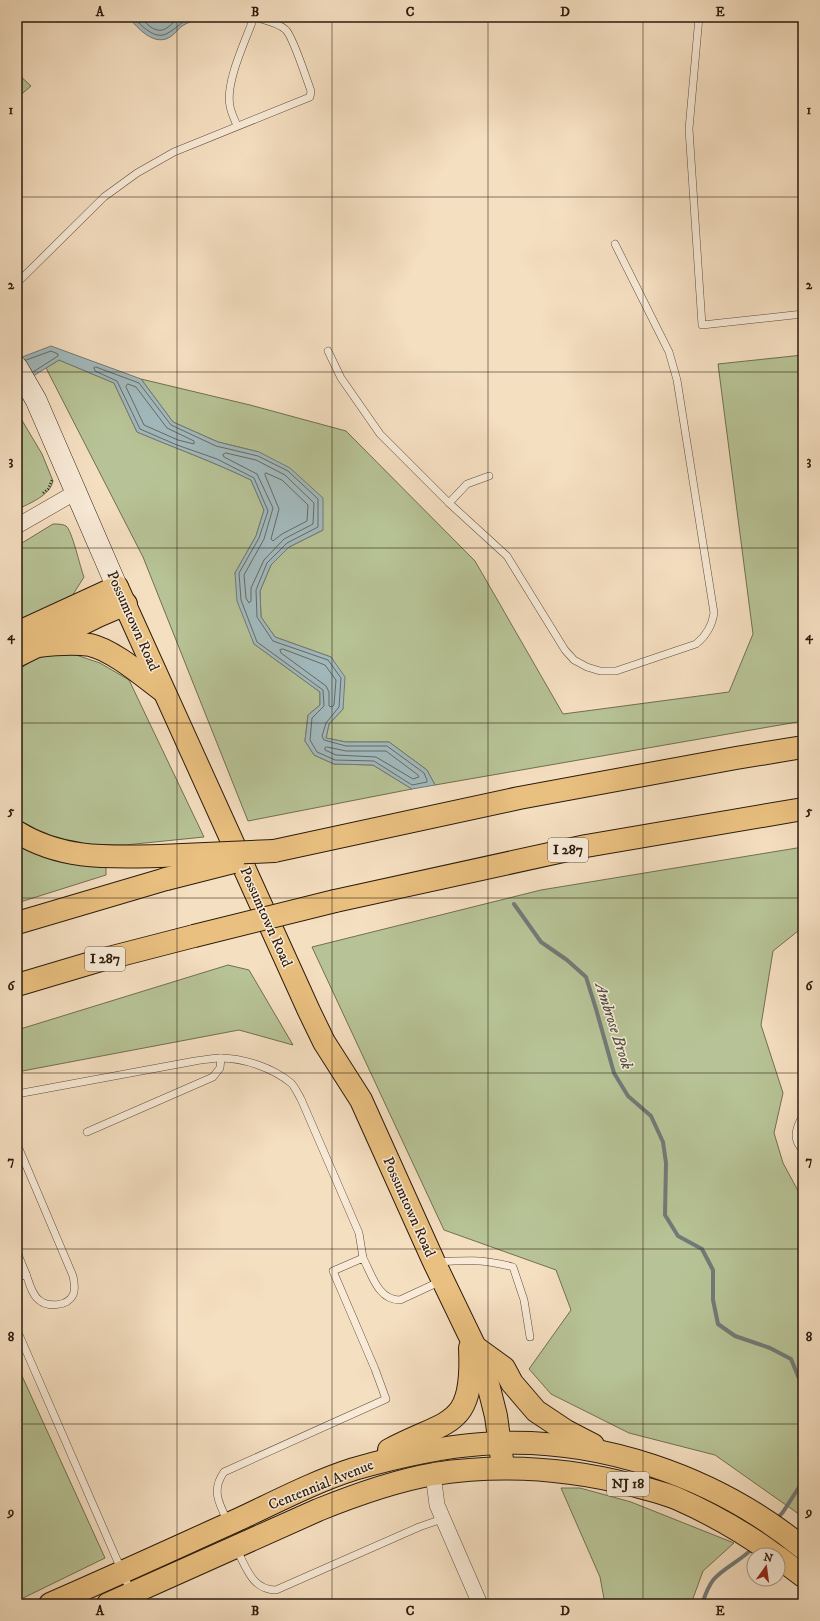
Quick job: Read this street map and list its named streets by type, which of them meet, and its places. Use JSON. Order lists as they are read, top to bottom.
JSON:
{
  "streets": {
    "highway": [
      "Possumtown Road",
      "I 287",
      "NJ 18",
      "Centennial Avenue"
    ]
  },
  "crossings": [
    ["Possumtown Road", "Centennial Avenue"]
  ],
  "water": ["Ambrose Brook"],
  "north": "top",
  "grid": {
    "columns": [
      "A",
      "B",
      "C",
      "D",
      "E"
    ],
    "rows": [
      "1",
      "2",
      "3",
      "4",
      "5",
      "6",
      "7",
      "8",
      "9"
    ]
  }
}
